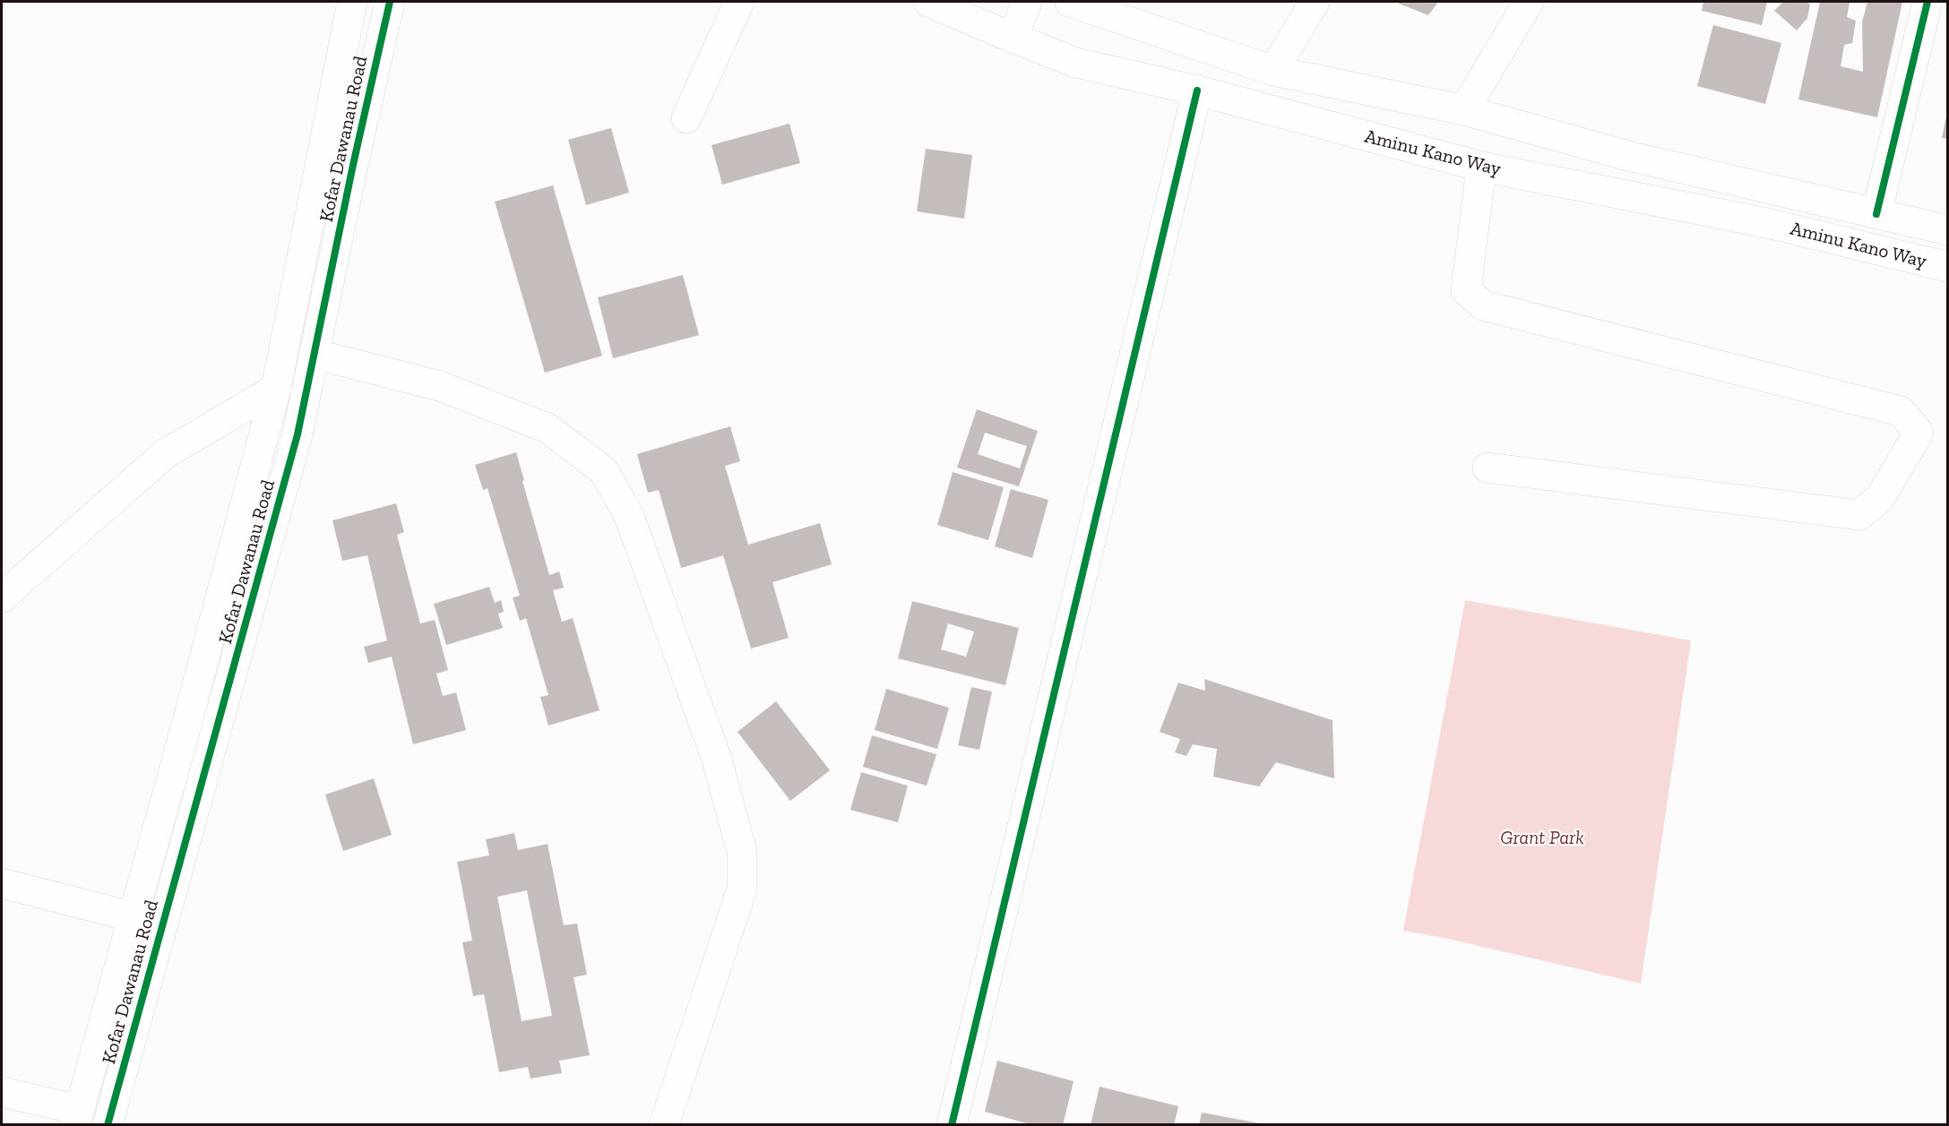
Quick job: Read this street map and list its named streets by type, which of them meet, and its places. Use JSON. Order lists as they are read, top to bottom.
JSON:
{
  "streets": {
    "street": ["Kofar Dawanau Road", "Aminu Kano Way"]
  },
  "parks": ["Grant Park"]
}
